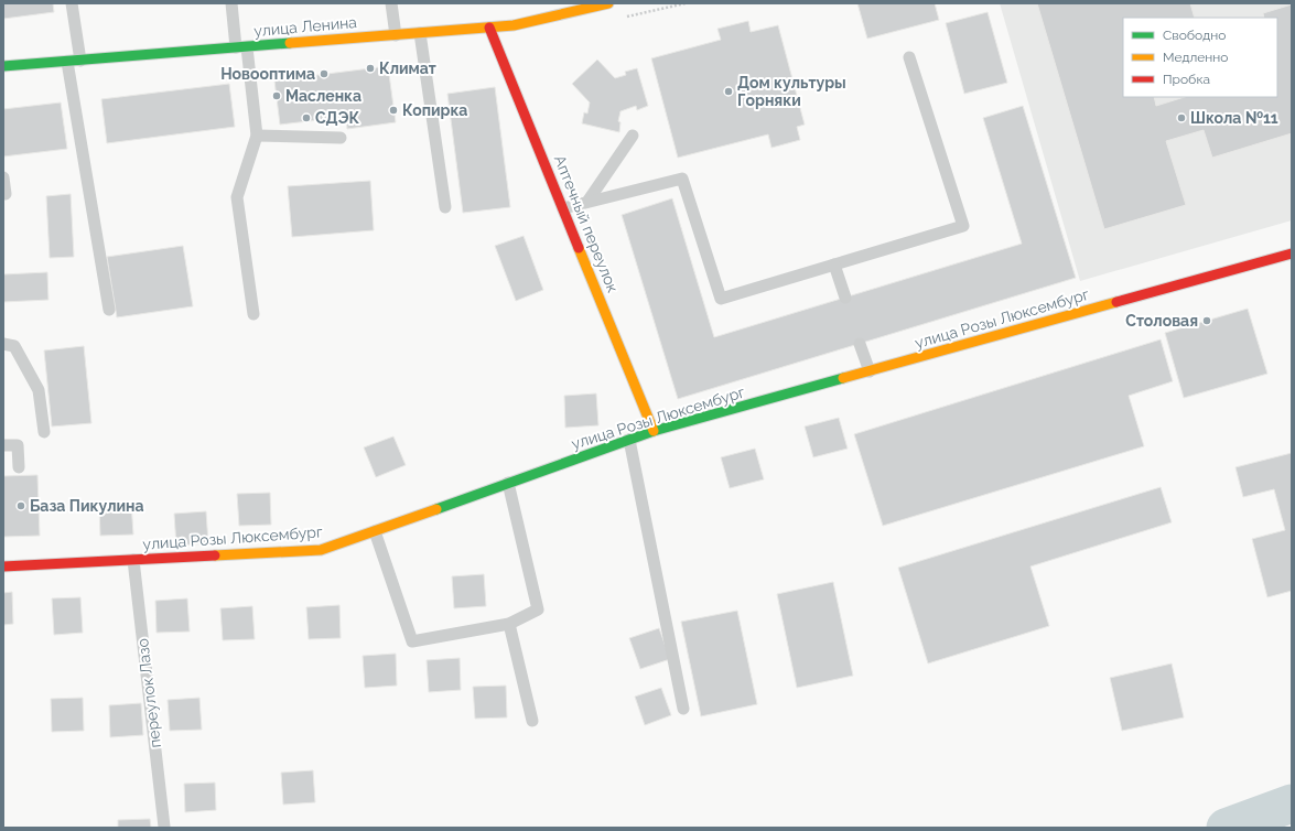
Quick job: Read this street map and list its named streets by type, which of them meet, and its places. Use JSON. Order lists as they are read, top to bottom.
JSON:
{
  "streets": {
    "street": ["улица Ленина", "Аптечный переулок", "улица Розы Люксембург"],
    "lane": ["переулок Лазо"]
  },
  "crossings": [
    ["улица Ленина", "Аптечный переулок"],
    ["Аптечный переулок", "улица Розы Люксембург"],
    ["улица Розы Люксембург", "переулок Лазо"]
  ],
  "places": [
    "Климат",
    "Новооптима",
    "Дом культуры Горняки",
    "Масленка",
    "Копирка",
    "СДЭК",
    "Школа №11",
    "Столовая",
    "База Пикулина"
  ],
  "legend": ["Свободно", "Медленно", "Пробка"]
}
